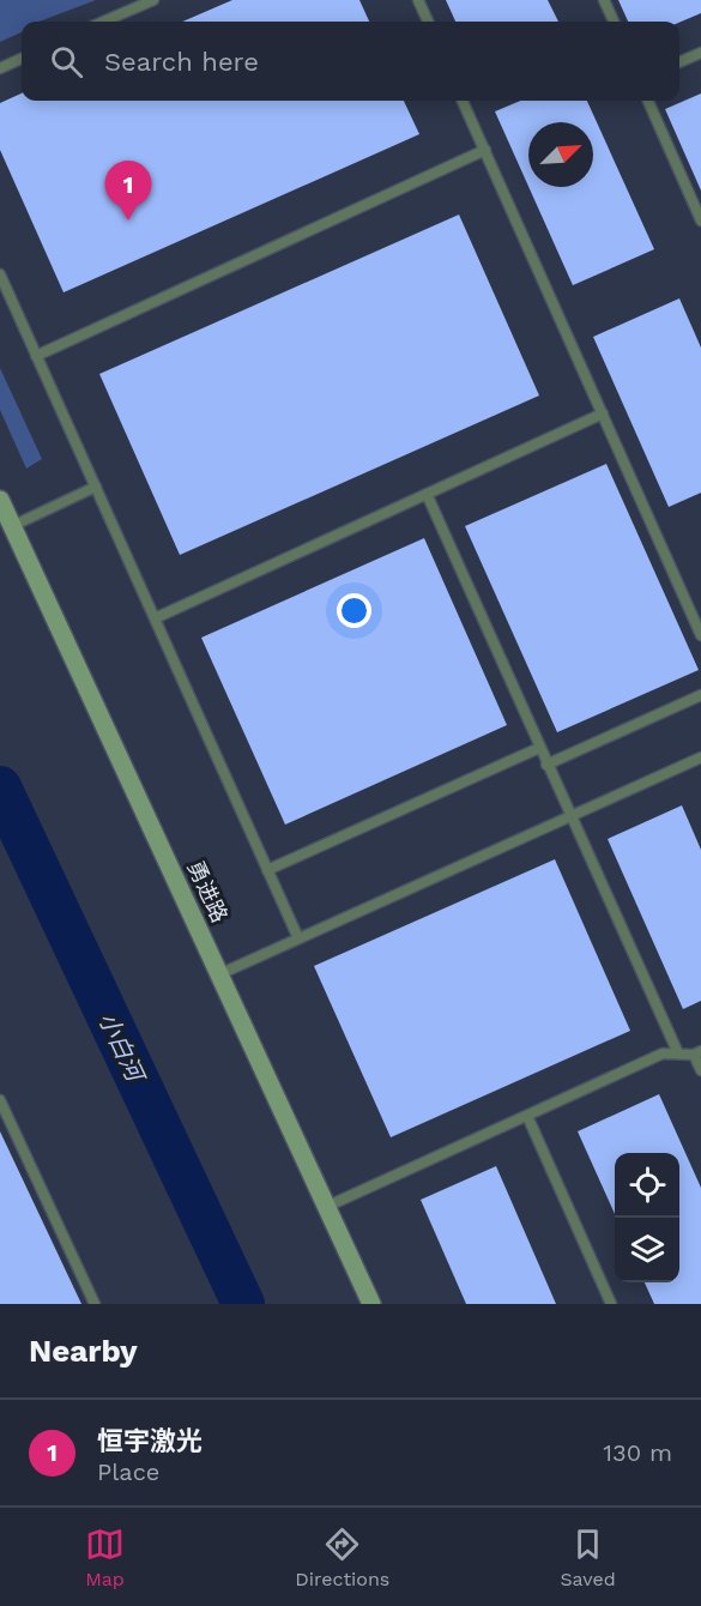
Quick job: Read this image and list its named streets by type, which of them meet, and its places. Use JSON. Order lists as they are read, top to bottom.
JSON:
{
  "streets": {
    "street": ["勇进路"]
  },
  "water": ["小白河"],
  "north": "top right",
  "page": {
    "search": "Search here",
    "pins": "1",
    "heading": "Nearby",
    "list": [
      {
        "mark": "1",
        "name": "恒宇激光",
        "note": "Place",
        "value": "130 m"
      }
    ],
    "nav": ["Map", "Directions", "Saved"]
  }
}
